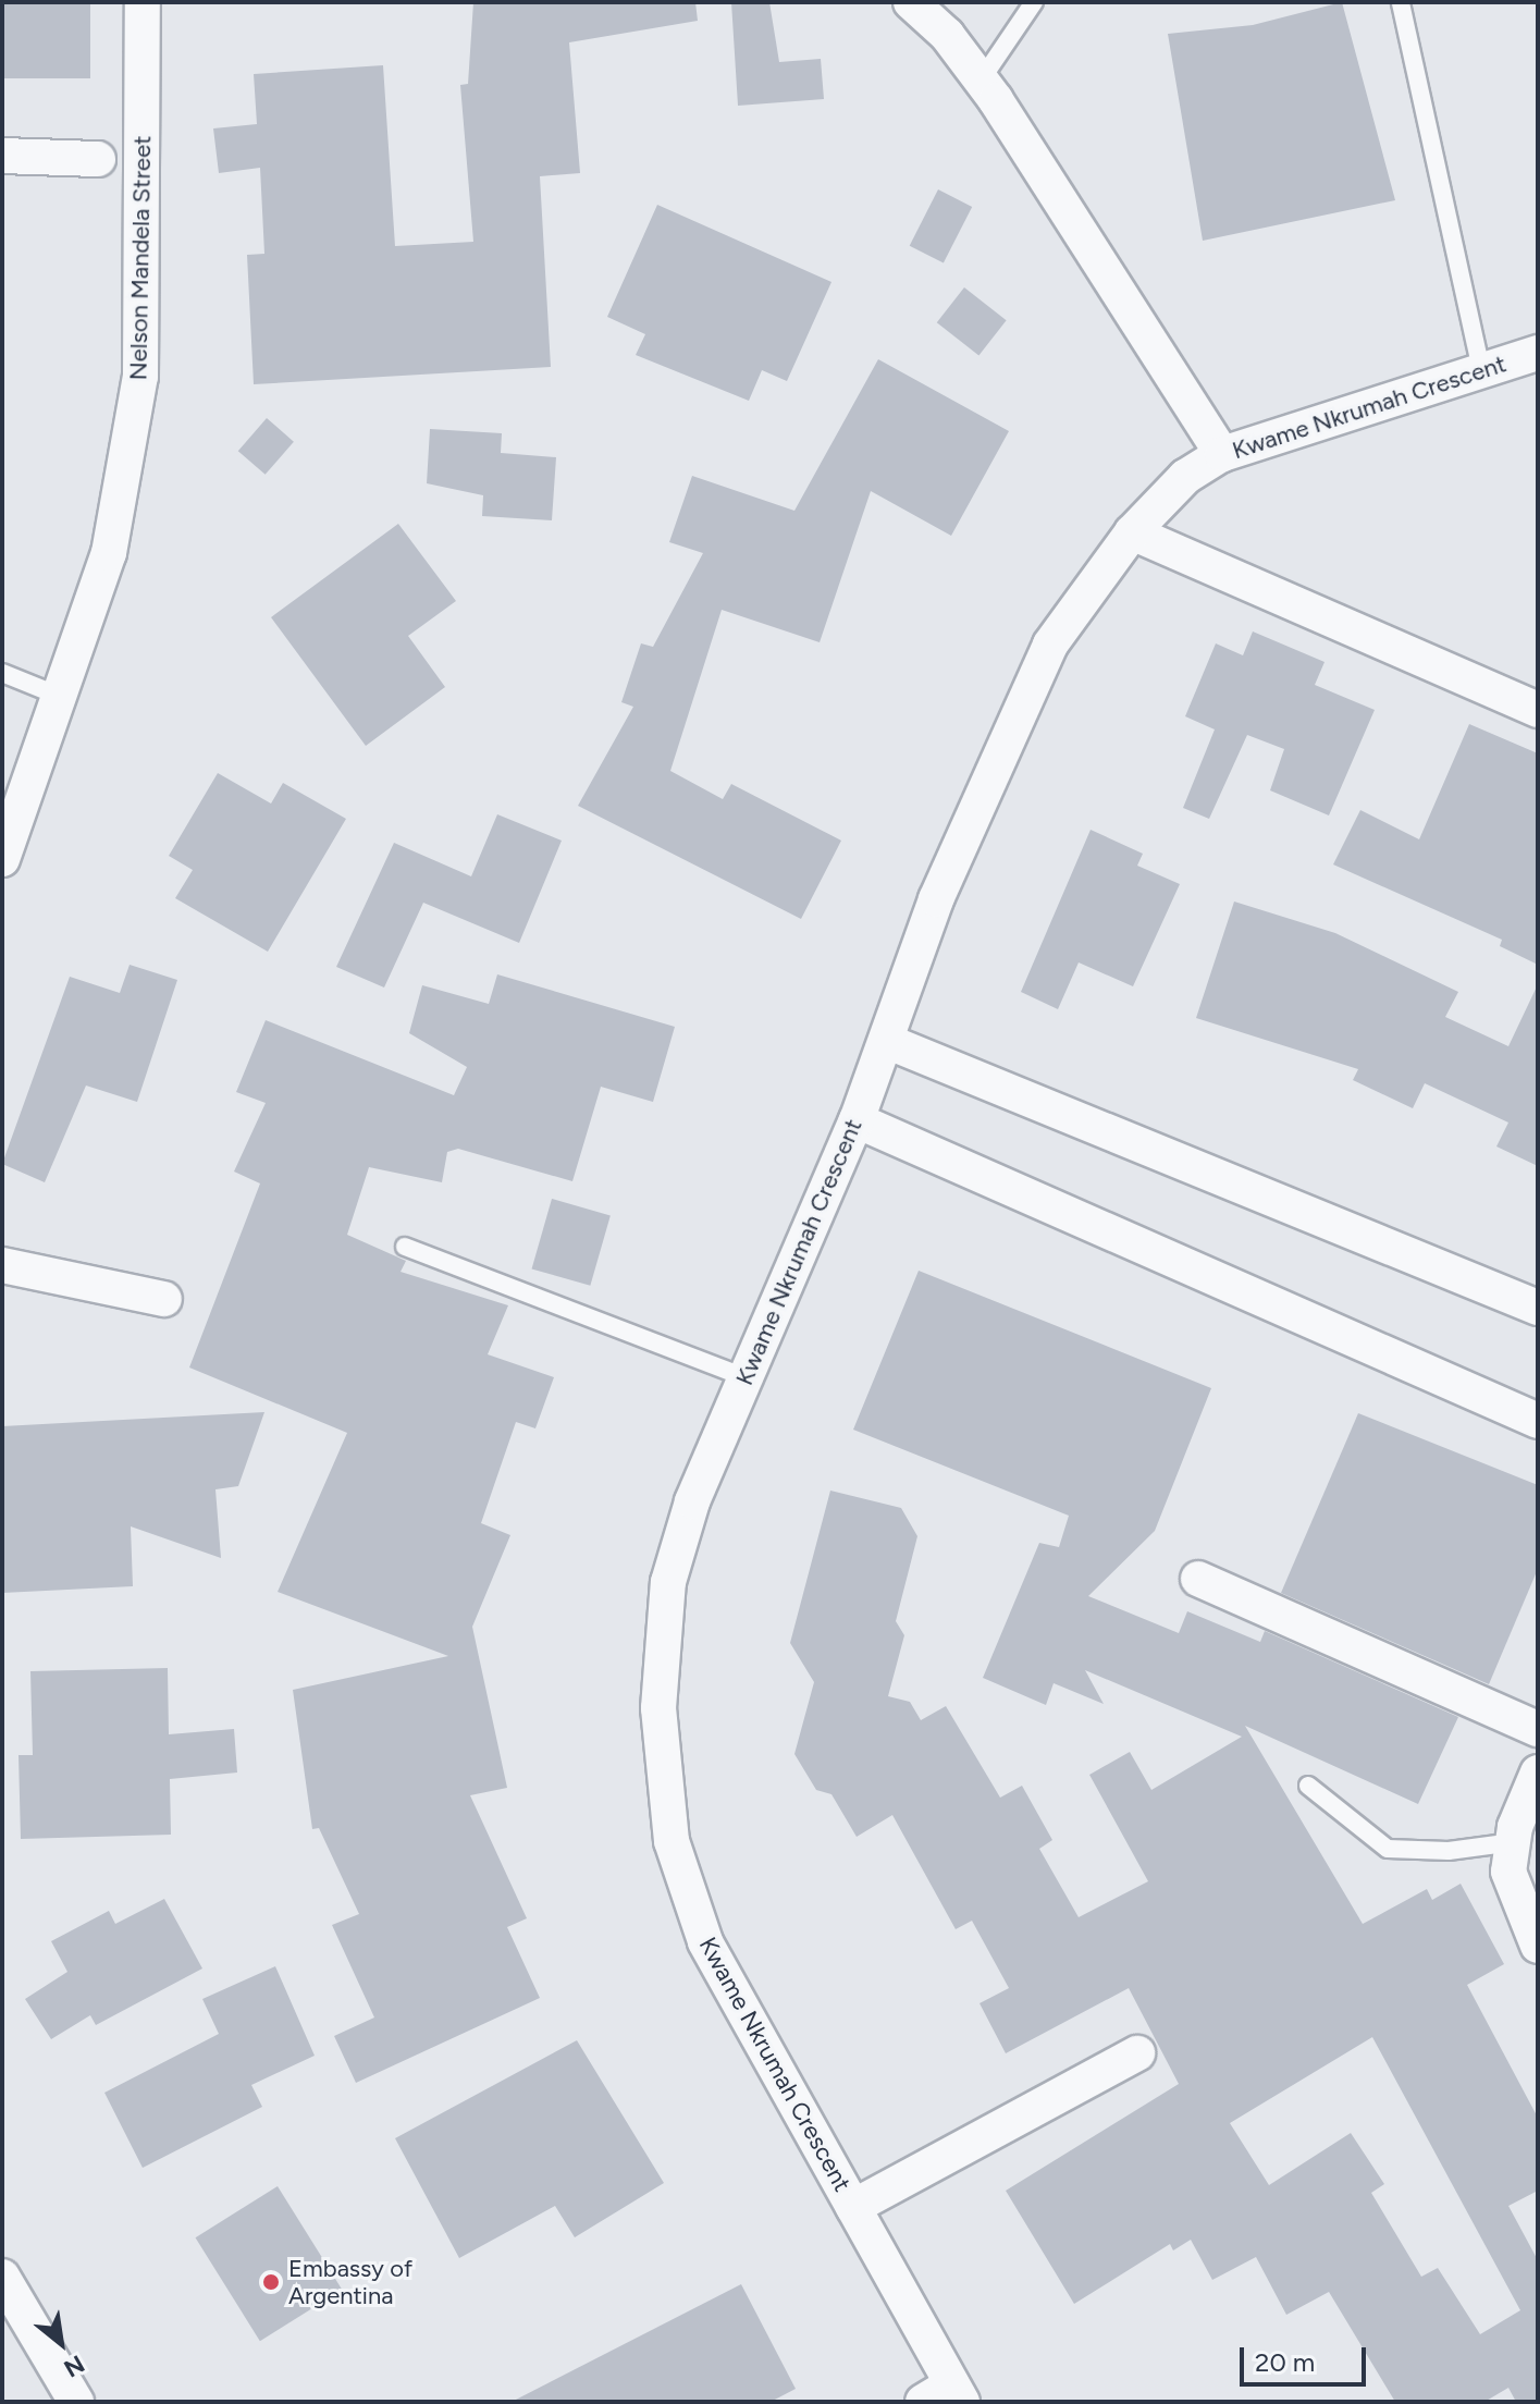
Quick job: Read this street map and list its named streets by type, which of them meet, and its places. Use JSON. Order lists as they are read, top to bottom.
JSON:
{
  "streets": {
    "street": ["Nelson Mandela Street", "Kwame Nkrumah Crescent"]
  },
  "places": ["Embassy of Argentina"],
  "scale_bar": "20 m",
  "north": "bottom right"
}
